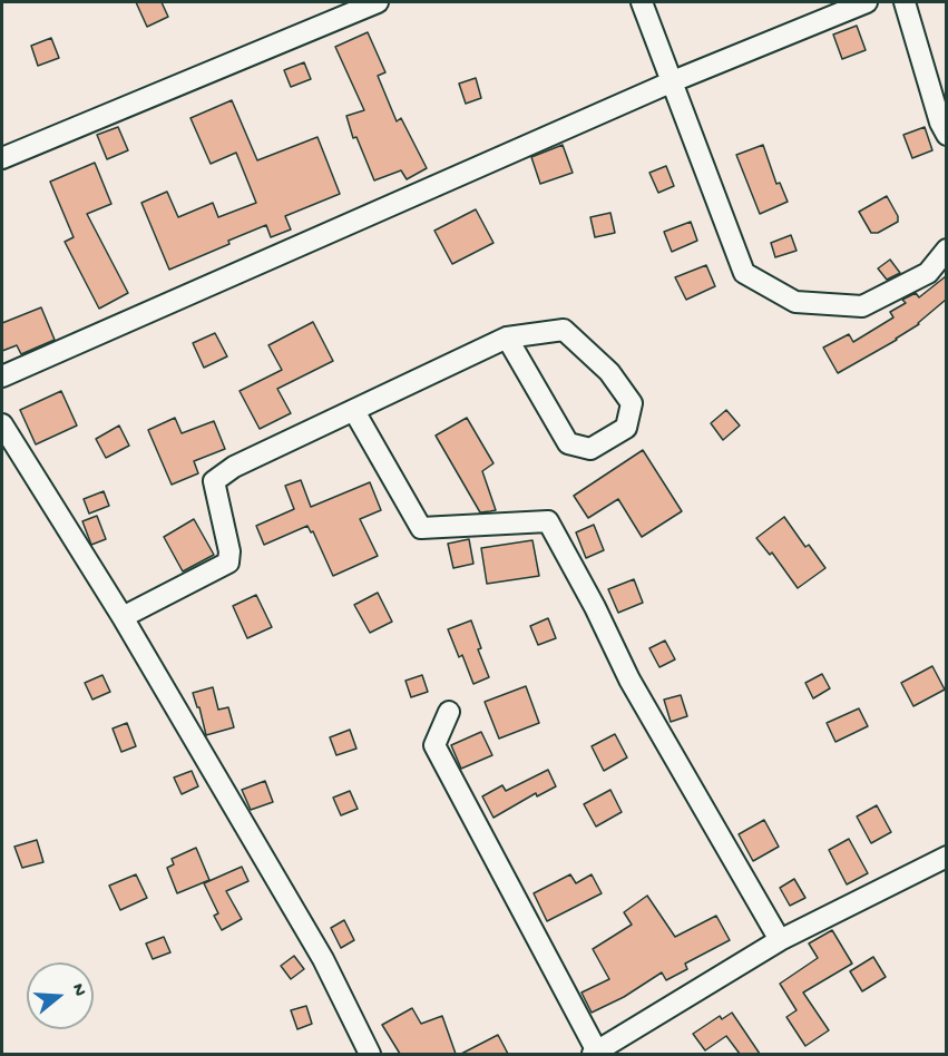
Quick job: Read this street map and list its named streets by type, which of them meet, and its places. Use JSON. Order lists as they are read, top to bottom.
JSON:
{
  "north": "right"
}
